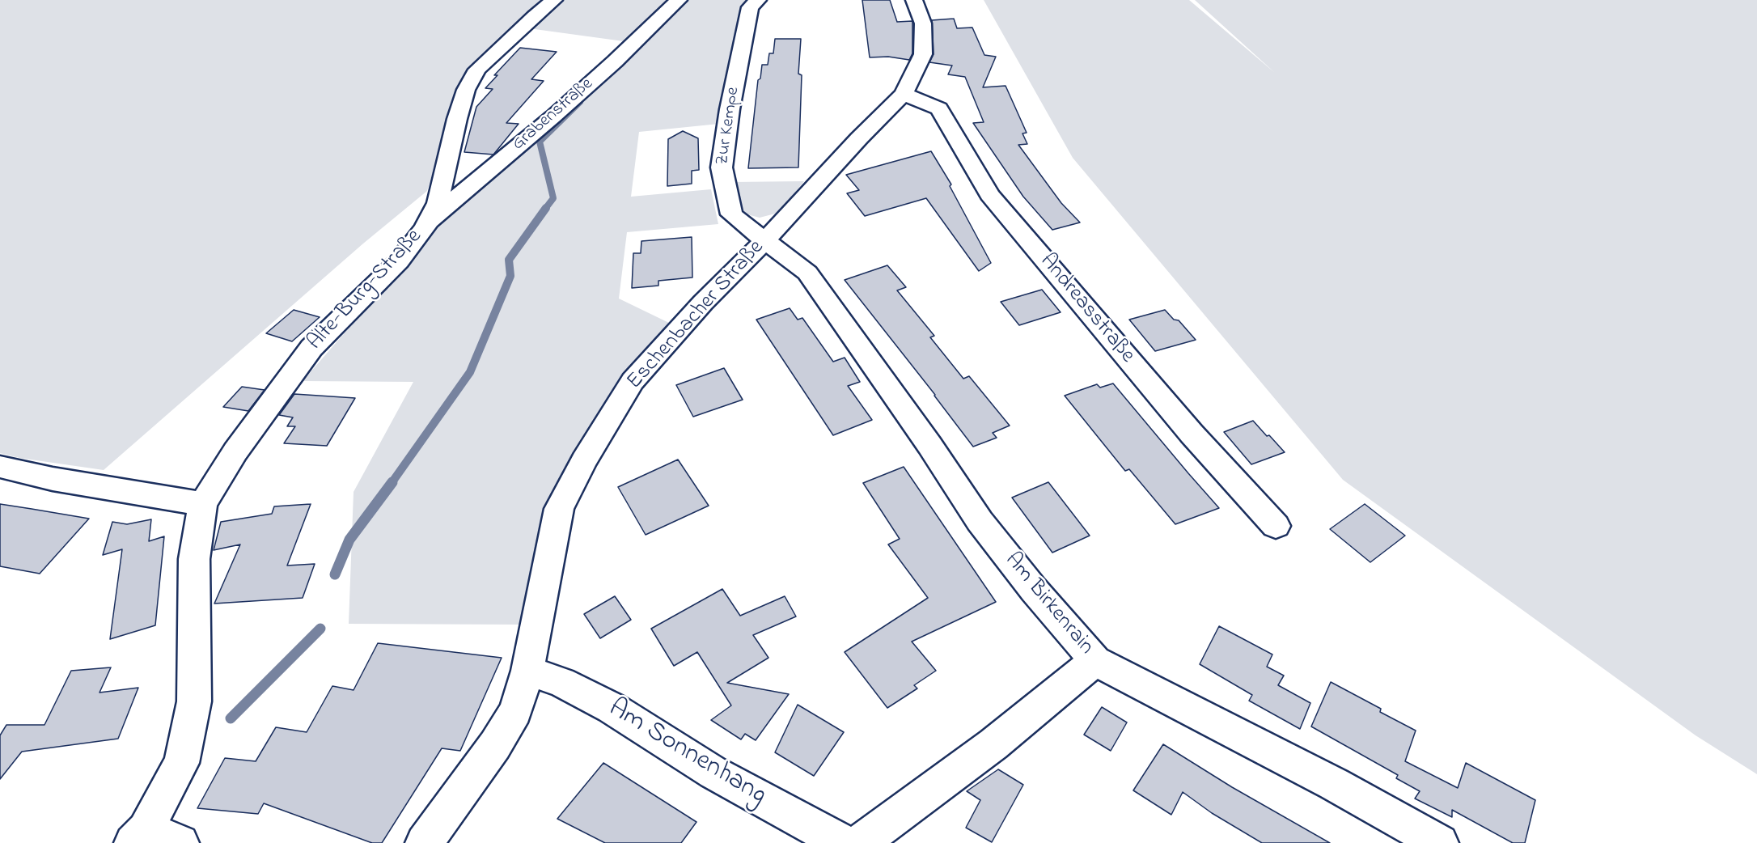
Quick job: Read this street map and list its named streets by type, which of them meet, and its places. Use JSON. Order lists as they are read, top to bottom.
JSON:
{
  "streets": {
    "street": [
      "Grabenstraße",
      "Zur Kempe",
      "Alte-Burg-Straße",
      "Andreasstraße",
      "Eschenbacher Straße",
      "Am Birkenrain",
      "Am Sonnenhang"
    ]
  },
  "crossings": [
    ["Grabenstraße", "Alte-Burg-Straße"],
    ["Zur Kempe", "Eschenbacher Straße"],
    ["Zur Kempe", "Am Birkenrain"],
    ["Andreasstraße", "Eschenbacher Straße"],
    ["Eschenbacher Straße", "Am Birkenrain"],
    ["Eschenbacher Straße", "Am Sonnenhang"]
  ]
}
